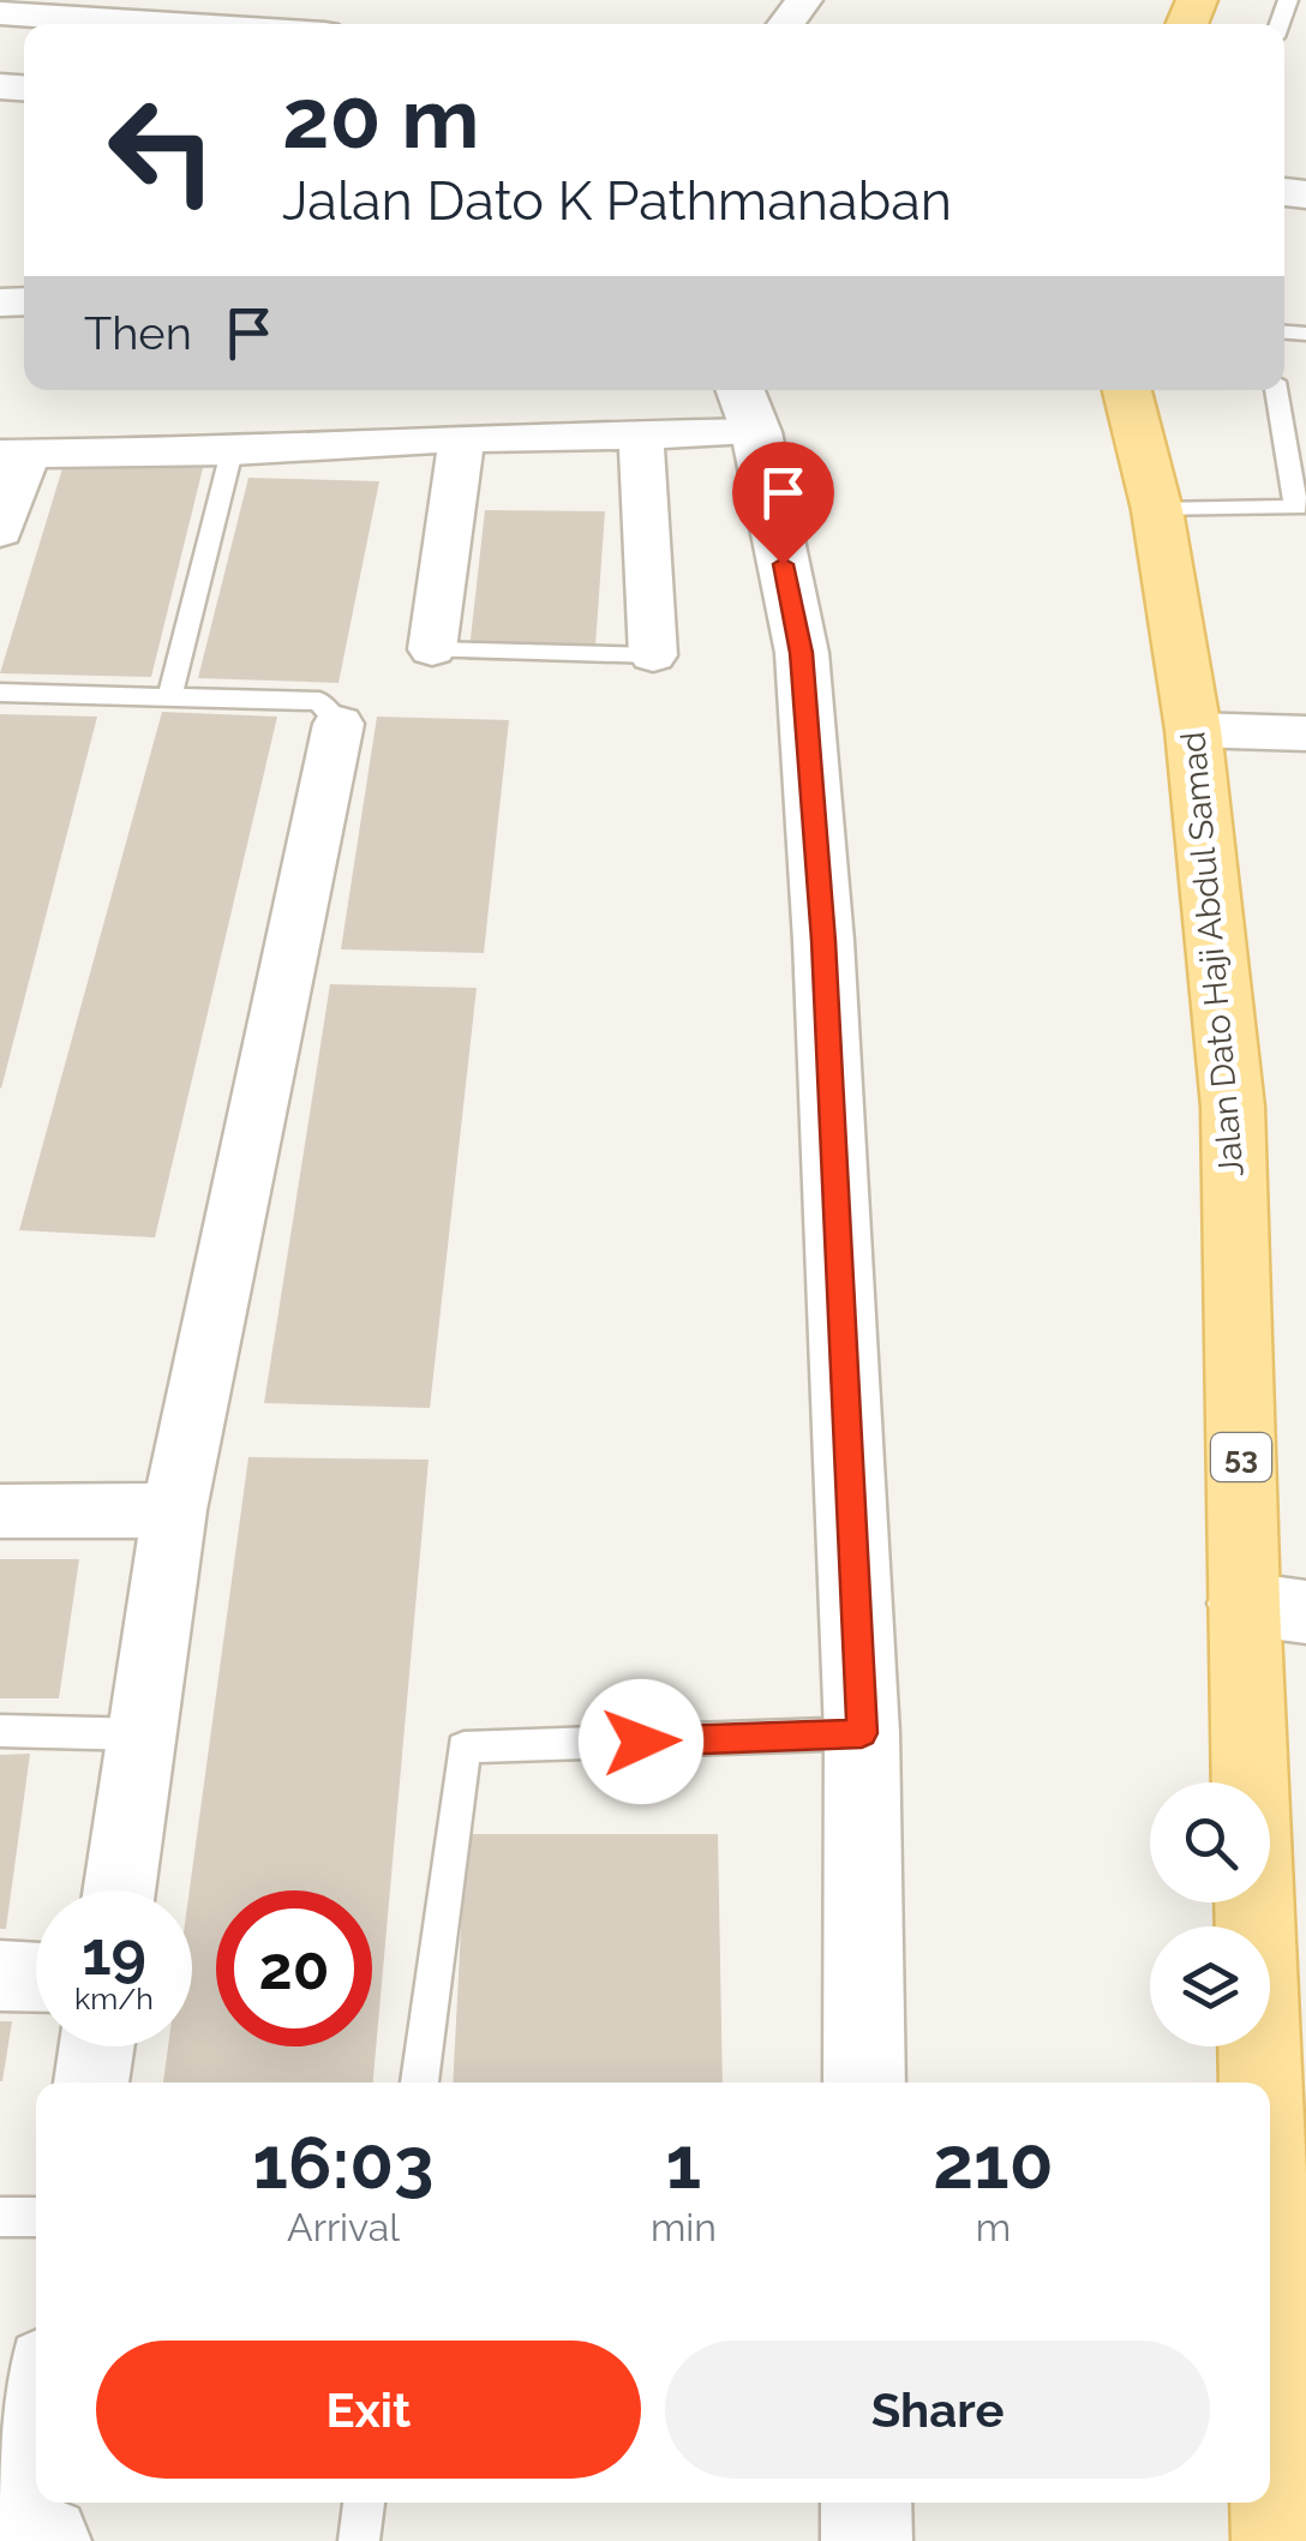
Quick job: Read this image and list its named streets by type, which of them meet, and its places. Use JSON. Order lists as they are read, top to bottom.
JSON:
{
  "streets": {
    "main road": ["Jalan Dato Haji Abdul Samad", "53"]
  },
  "page": {
    "turn": ["20 m", "Jalan Dato K Pathmanaban"],
    "then": "Then",
    "speed": "19 km/h",
    "limit": "20",
    "eta": [
      "16:03",
      "Arrival",
      "1",
      "min",
      "210",
      "m"
    ],
    "buttons": ["Exit", "Share"]
  }
}
